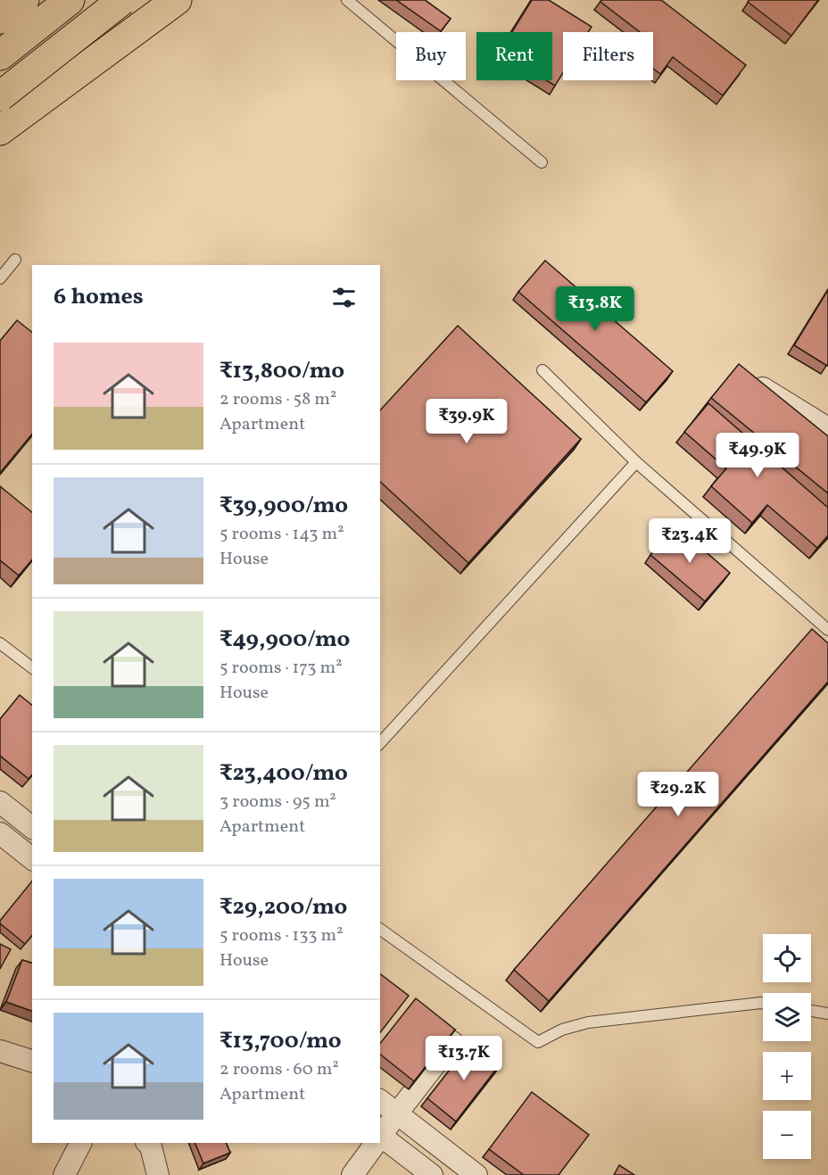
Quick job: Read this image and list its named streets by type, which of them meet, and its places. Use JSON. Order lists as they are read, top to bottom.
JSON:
{
  "page": {
    "chip": ["Buy", "Rent", "Filters"],
    "heading": "6 homes",
    "price": [
      "₹13.8K",
      "₹39.9K",
      "₹49.9K",
      "₹23.4K",
      "₹29.2K",
      "₹13.7K"
    ],
    "list": [
      {
        "name": "₹13,800/mo",
        "note": "2 rooms · 58 m² · Apartment"
      },
      {
        "name": "₹39,900/mo",
        "note": "5 rooms · 143 m² · House"
      },
      {
        "name": "₹49,900/mo",
        "note": "5 rooms · 173 m² · House"
      },
      {
        "name": "₹23,400/mo",
        "note": "3 rooms · 95 m² · Apartment"
      },
      {
        "name": "₹29,200/mo",
        "note": "5 rooms · 133 m² · House"
      },
      {
        "name": "₹13,700/mo",
        "note": "2 rooms · 60 m² · Apartment"
      }
    ],
    "map_buttons": ["+", "−"]
  }
}
